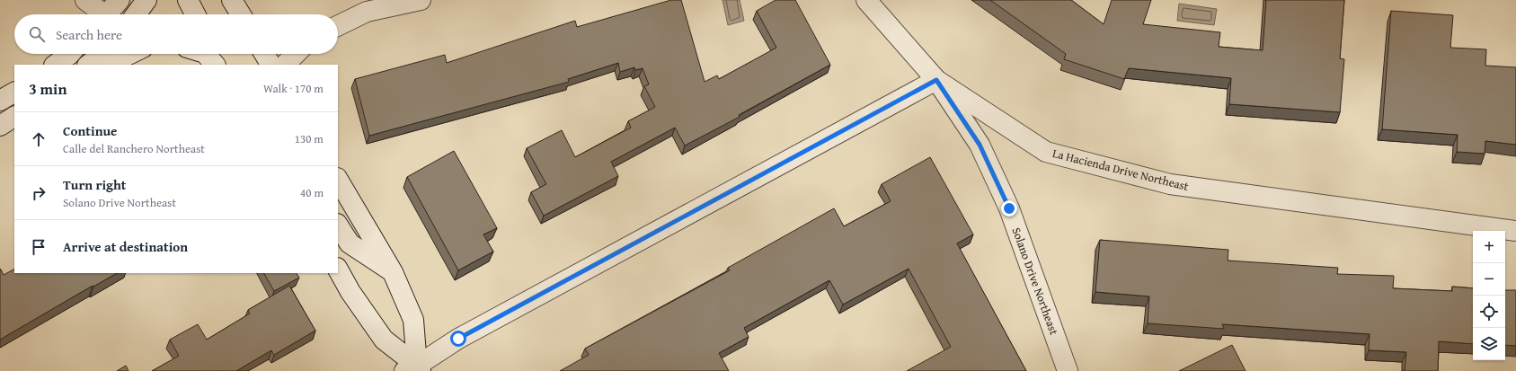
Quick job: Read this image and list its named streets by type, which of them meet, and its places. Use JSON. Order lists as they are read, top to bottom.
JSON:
{
  "streets": {
    "street": ["La Hacienda Drive Northeast", "Solano Drive Northeast"]
  },
  "crossings": [
    ["La Hacienda Drive Northeast", "Solano Drive Northeast"]
  ],
  "page": {
    "search": "Search here",
    "heading": ["3 min", "Walk · 170 m"],
    "list": [
      ["Continue", "Calle del Ranchero Northeast", "130 m"],
      ["Turn right", "Solano Drive Northeast", "40 m"],
      "Arrive at destination"
    ],
    "map_buttons": ["+", "−"]
  }
}
